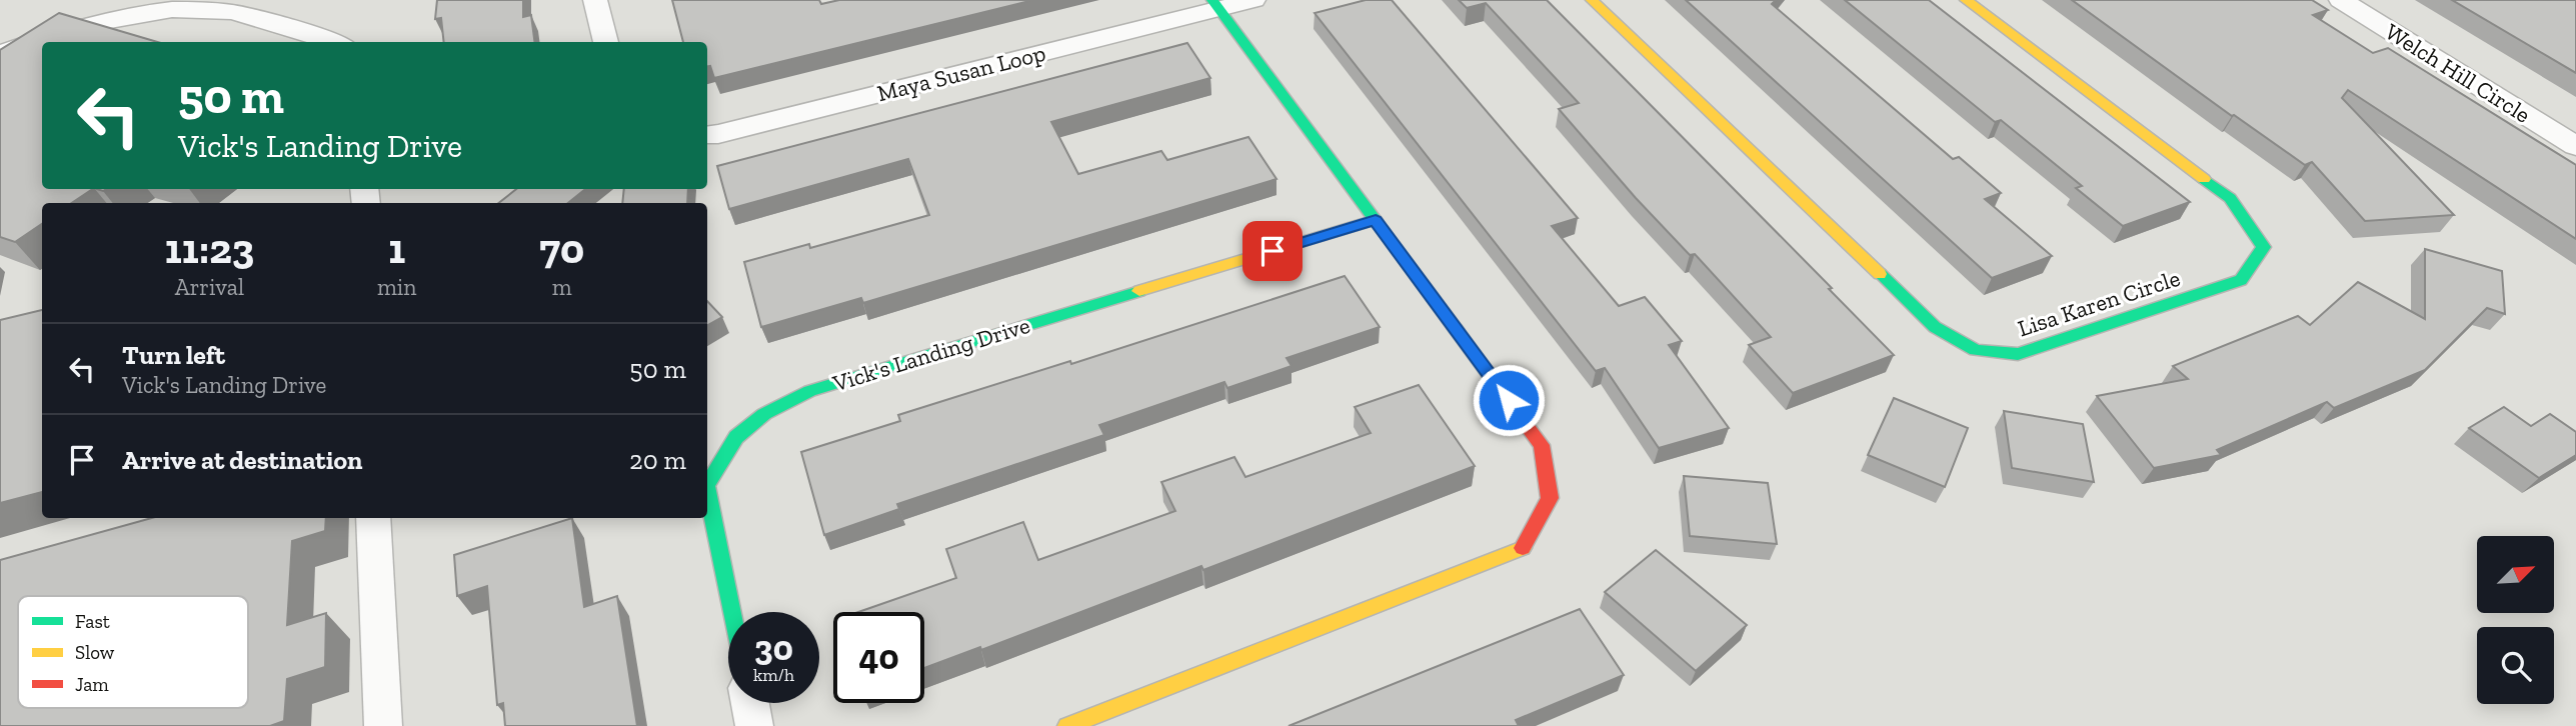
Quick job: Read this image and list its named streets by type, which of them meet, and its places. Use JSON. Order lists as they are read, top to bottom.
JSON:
{
  "streets": {
    "street": [
      "Maya Susan Loop",
      "Welch Hill Circle",
      "Lisa Karen Circle",
      "Vick's Landing Drive"
    ]
  },
  "legend": ["Fast", "Slow", "Jam"],
  "north": "top right",
  "page": {
    "turn": ["50 m", "Vick's Landing Drive"],
    "eta": [
      "11:23",
      "Arrival",
      "1",
      "min",
      "70",
      "m"
    ],
    "list": [
      {
        "name": "Turn left",
        "note": "Vick's Landing Drive",
        "value": "50 m"
      },
      {
        "name": "Arrive at destination",
        "value": "20 m"
      }
    ],
    "speed": "30 km/h",
    "limit": "40"
  }
}
